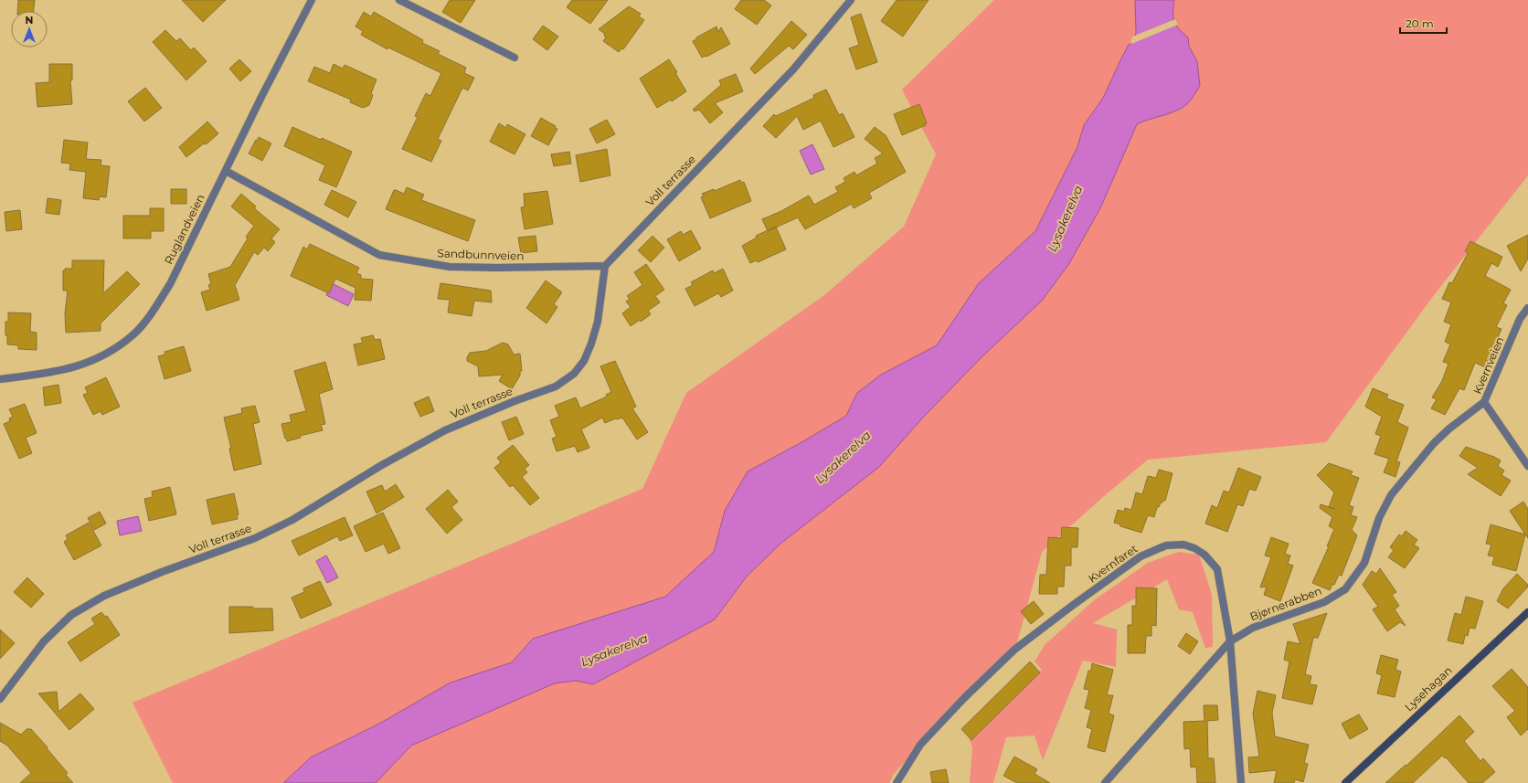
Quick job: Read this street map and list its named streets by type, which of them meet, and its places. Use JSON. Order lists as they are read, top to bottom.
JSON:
{
  "streets": {
    "street": [
      "Voll terrasse",
      "Ruglandveien",
      "Sandbunnveien",
      "Kvernveien",
      "Kvernfaret",
      "Bjørnerabben",
      "Lysehagan"
    ]
  },
  "crossings": [
    ["Voll terrasse", "Sandbunnveien"],
    ["Ruglandveien", "Sandbunnveien"],
    ["Kvernveien", "Bjørnerabben"],
    ["Kvernfaret", "Bjørnerabben"]
  ],
  "water": ["Lysakerelva"],
  "scale_bar": "20 m",
  "north": "top"
}
